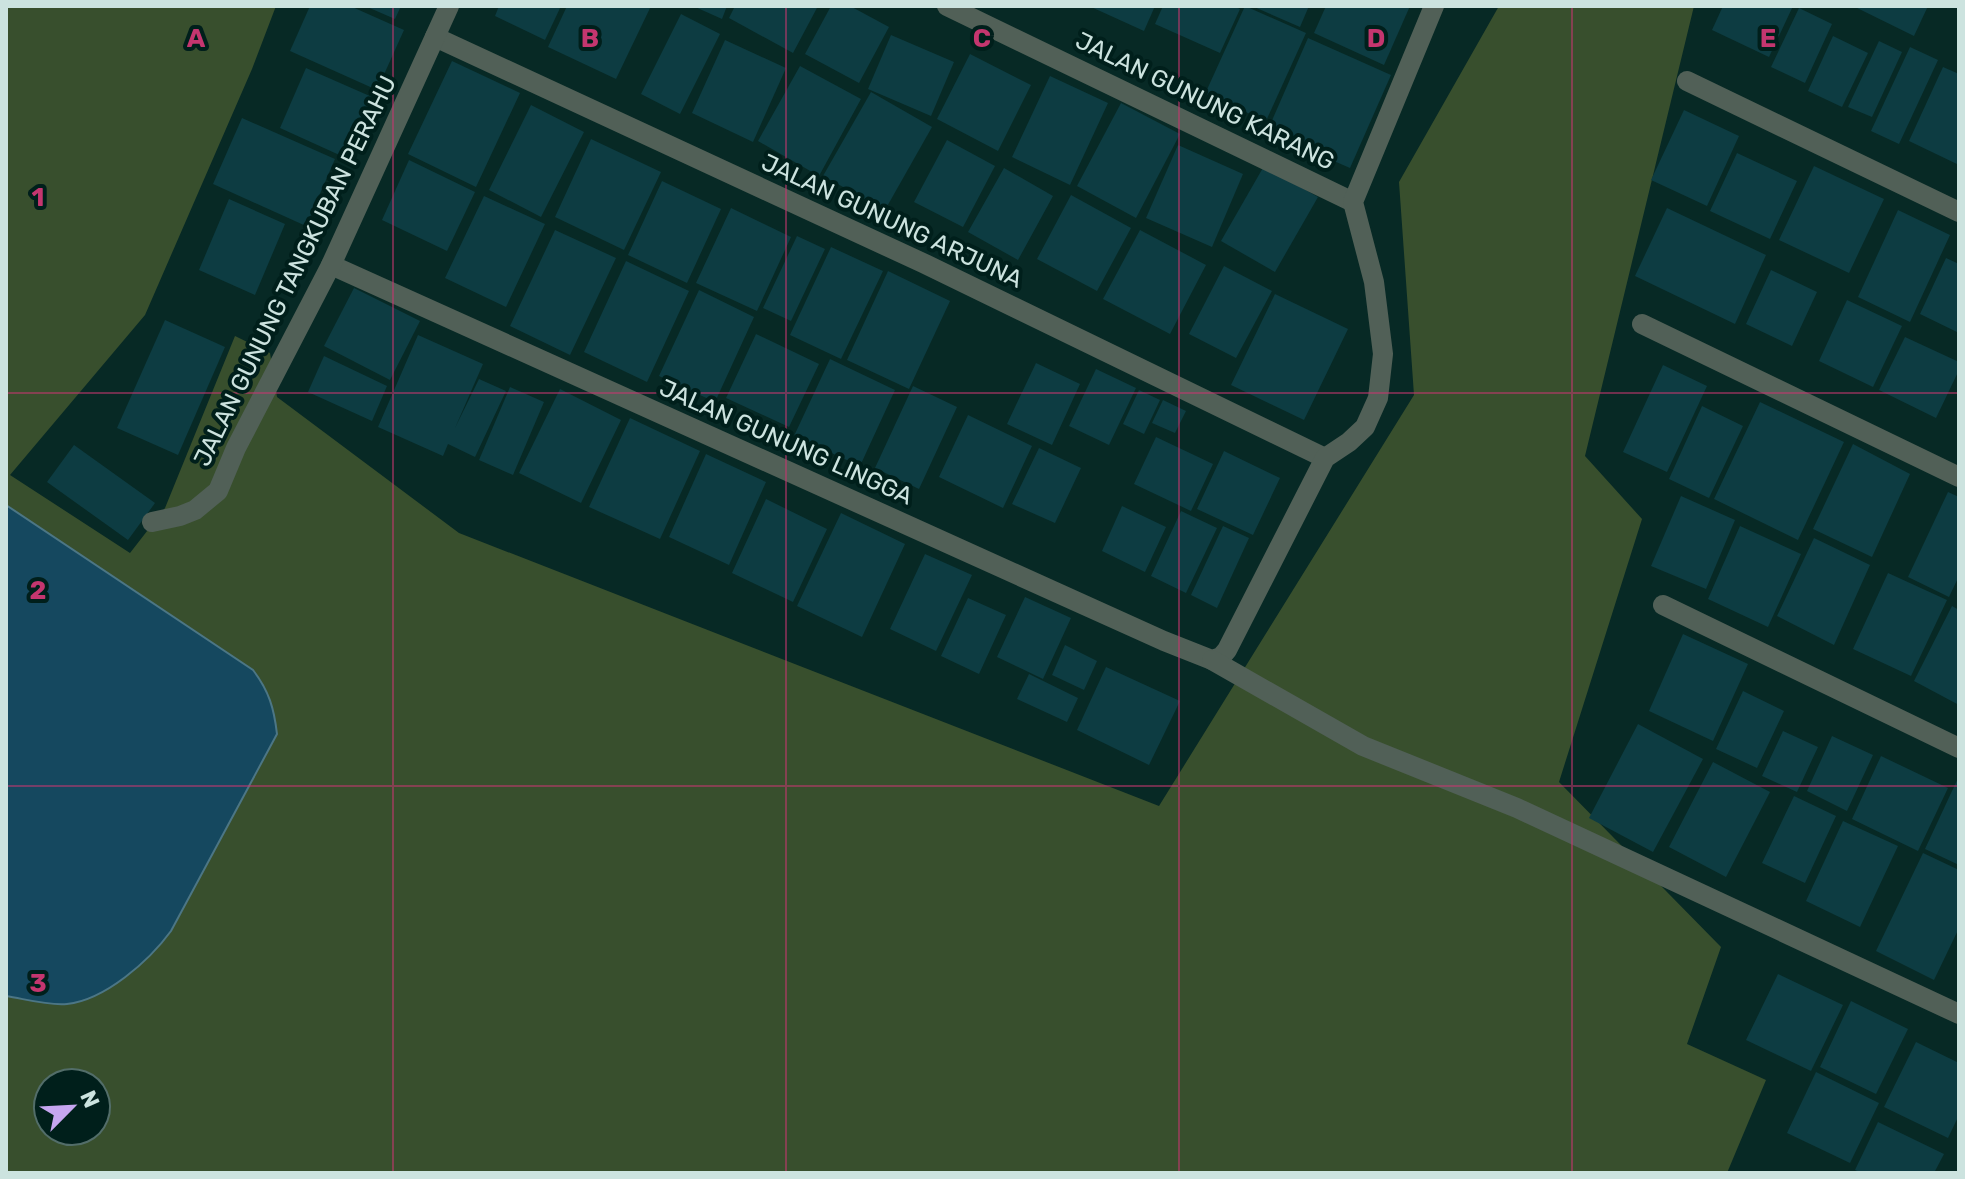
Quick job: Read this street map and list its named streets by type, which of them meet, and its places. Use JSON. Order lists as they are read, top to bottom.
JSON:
{
  "streets": {
    "street": [
      "JALAN GUNUNG KARANG",
      "JALAN GUNUNG ARJUNA",
      "JALAN GUNUNG TANGKUBAN PERAHU",
      "JALAN GUNUNG LINGGA"
    ]
  },
  "crossings": [
    ["JALAN GUNUNG ARJUNA", "JALAN GUNUNG TANGKUBAN PERAHU"],
    ["JALAN GUNUNG TANGKUBAN PERAHU", "JALAN GUNUNG LINGGA"]
  ],
  "north": "top right",
  "grid": {
    "columns": [
      "A",
      "B",
      "C",
      "D",
      "E"
    ],
    "rows": ["1", "2", "3"]
  }
}
